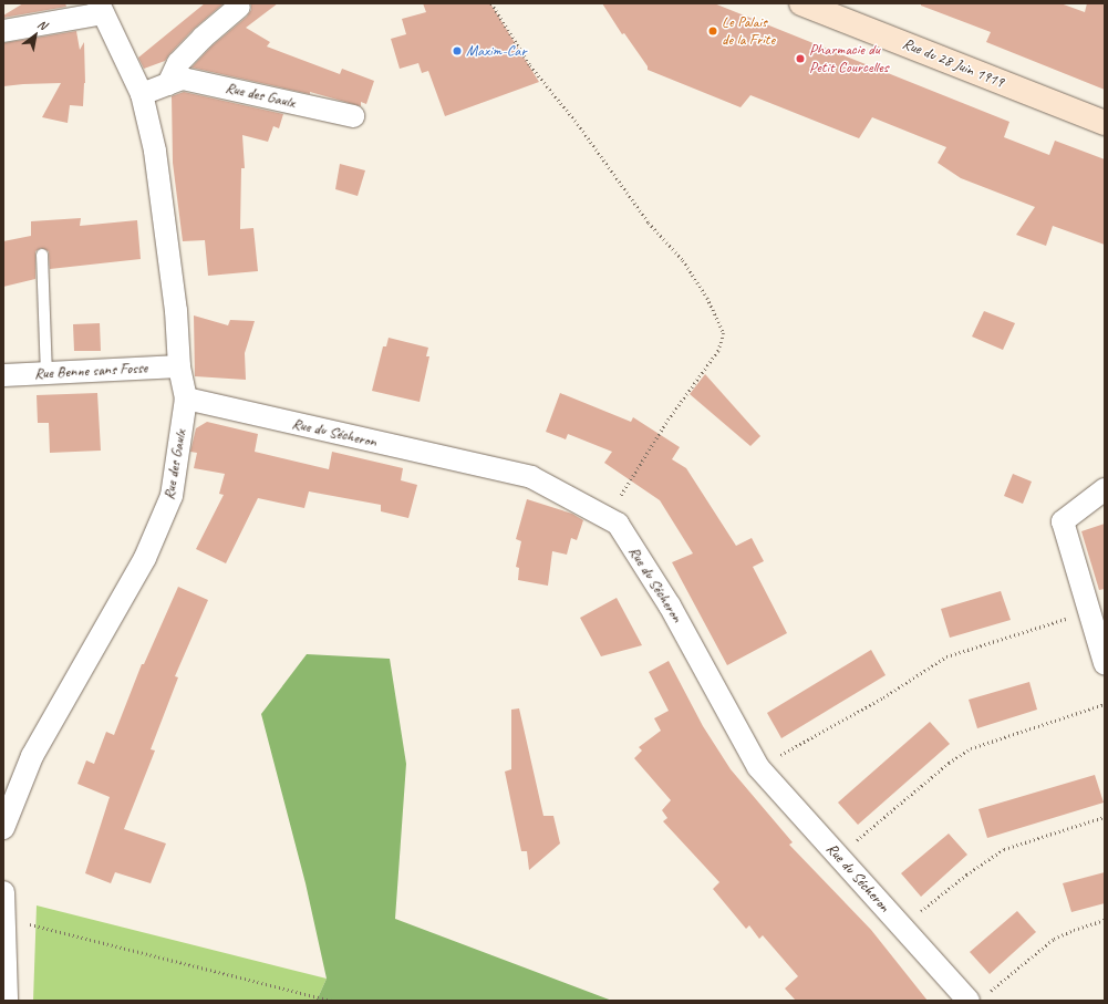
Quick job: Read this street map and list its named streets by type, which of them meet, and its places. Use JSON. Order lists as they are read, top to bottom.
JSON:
{
  "streets": {
    "main road": ["Rue du 28 Juin 1919"],
    "street": ["Rue des Gaulx", "Rue Benne sans Fosse", "Rue du Sécheron"]
  },
  "crossings": [
    ["Rue des Gaulx", "Rue Benne sans Fosse"],
    ["Rue des Gaulx", "Rue du Sécheron"]
  ],
  "places": ["Le Palais de la Frite", "Maxim-Car", "Pharmacie du Petit Courcelles"],
  "north": "top right"
}
